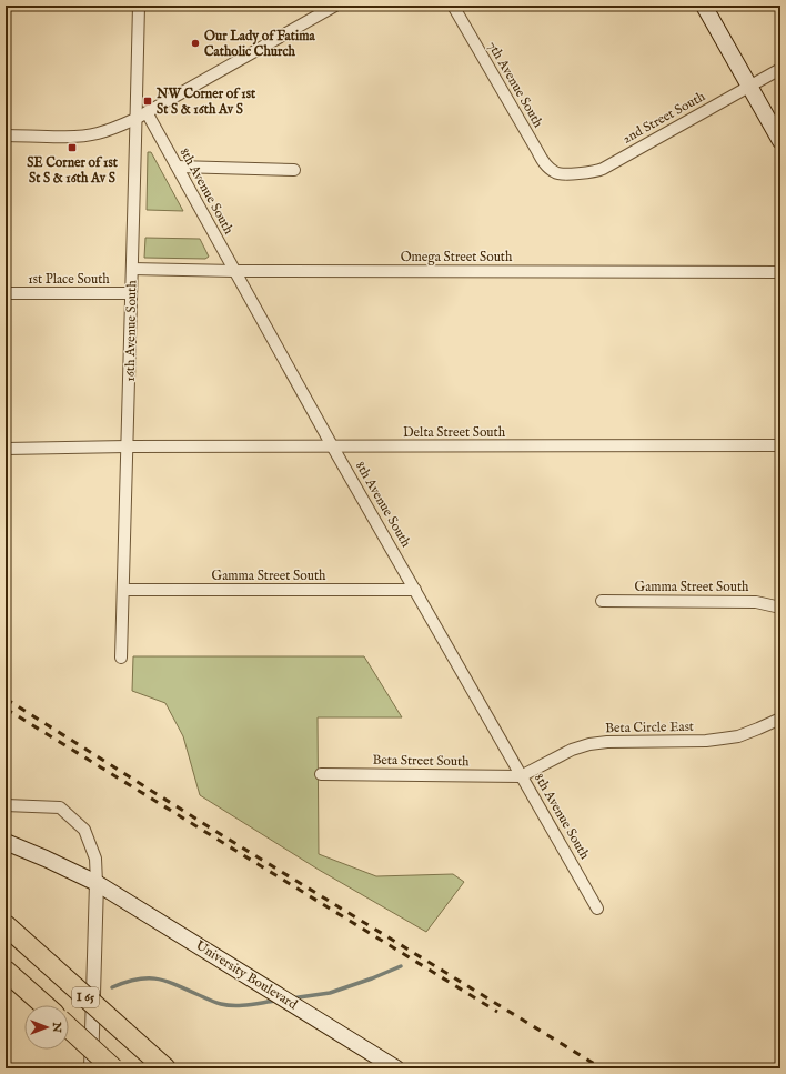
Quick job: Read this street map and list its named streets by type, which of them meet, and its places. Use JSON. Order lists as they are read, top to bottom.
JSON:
{
  "streets": {
    "highway": ["I 65"],
    "main road": ["University Boulevard"],
    "street": [
      "7th Avenue South",
      "2nd Street South",
      "8th Avenue South",
      "Omega Street South",
      "1st Place South",
      "16th Avenue South",
      "Delta Street South",
      "Gamma Street South",
      "Beta Circle East",
      "Beta Street South"
    ]
  },
  "crossings": [
    ["7th Avenue South", "2nd Street South"],
    ["8th Avenue South", "Omega Street South"],
    ["8th Avenue South", "Delta Street South"],
    ["8th Avenue South", "Gamma Street South"],
    ["8th Avenue South", "Beta Circle East"],
    ["8th Avenue South", "Beta Street South"],
    ["Omega Street South", "16th Avenue South"],
    ["1st Place South", "16th Avenue South"],
    ["16th Avenue South", "Delta Street South"],
    ["16th Avenue South", "Gamma Street South"],
    ["Beta Circle East", "Beta Street South"]
  ],
  "places": {
    "other": ["Our Lady of Fatima Catholic Church"],
    "transit": ["NW Corner of 1st St S & 16th Av S", "SE Corner of 1st St S & 16th Av S"]
  },
  "north": "right"
}
